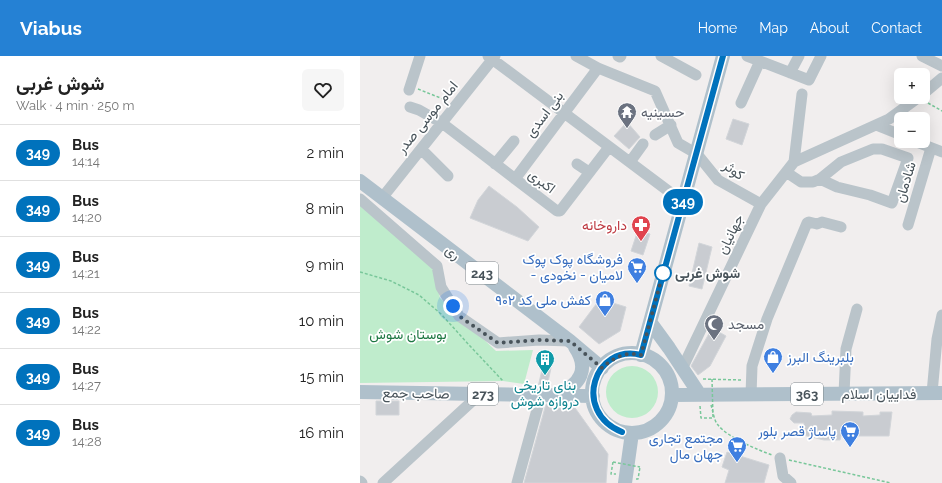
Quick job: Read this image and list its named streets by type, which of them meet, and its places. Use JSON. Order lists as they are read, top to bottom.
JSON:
{
  "streets": {
    "main road": [
      "ری",
      "243",
      "صاحب جمع",
      "273",
      "363",
      "فداییان اسلام"
    ],
    "street": [
      "بنی اسدی",
      "امام موسی صدر",
      "کوثر",
      "اکبری",
      "شادمان",
      "جهانیان"
    ]
  },
  "crossings": [
    ["بنی اسدی", "اکبری"],
    ["امام موسی صدر", "اکبری"],
    ["امام موسی صدر", "ری"],
    ["کوثر", "جهانیان"],
    ["ری", "صاحب جمع"],
    ["ری", "فداییان اسلام"],
    ["صاحب جمع", "فداییان اسلام"]
  ],
  "parks": ["بوستان شوش"],
  "places": {
    "temple": ["حسینیه"],
    "pharmacy": ["داروخانه"],
    "other": ["شوش غربی"],
    "supermarket": ["فروشگاه پوک پوک - لاميان - نخودی", "پاساژ قصر بلور", "مجتمع تجاری جهان مال"],
    "shop": ["کفش ملی کد ۹۰۲", "بلبرینگ البرز"],
    "mosque": ["مسجد"],
    "building": ["بنای تاریخی دروازه شوش"]
  },
  "lines": ["bus line 349"],
  "page": {
    "header": "Viabus",
    "nav": [
      "Home",
      "Map",
      "About",
      "Contact"
    ],
    "heading": ["شوش غربی", "Walk · 4 min · 250 m"],
    "on_map": "349",
    "map_buttons": ["+", "−"],
    "list": [
      {
        "mark": "349",
        "name": "Bus",
        "note": "14:14",
        "value": "2 min"
      },
      {
        "mark": "349",
        "name": "Bus",
        "note": "14:20",
        "value": "8 min"
      },
      {
        "mark": "349",
        "name": "Bus",
        "note": "14:21",
        "value": "9 min"
      },
      {
        "mark": "349",
        "name": "Bus",
        "note": "14:22",
        "value": "10 min"
      },
      {
        "mark": "349",
        "name": "Bus",
        "note": "14:27",
        "value": "15 min"
      },
      {
        "mark": "349",
        "name": "Bus",
        "note": "14:28",
        "value": "16 min"
      }
    ]
  }
}
